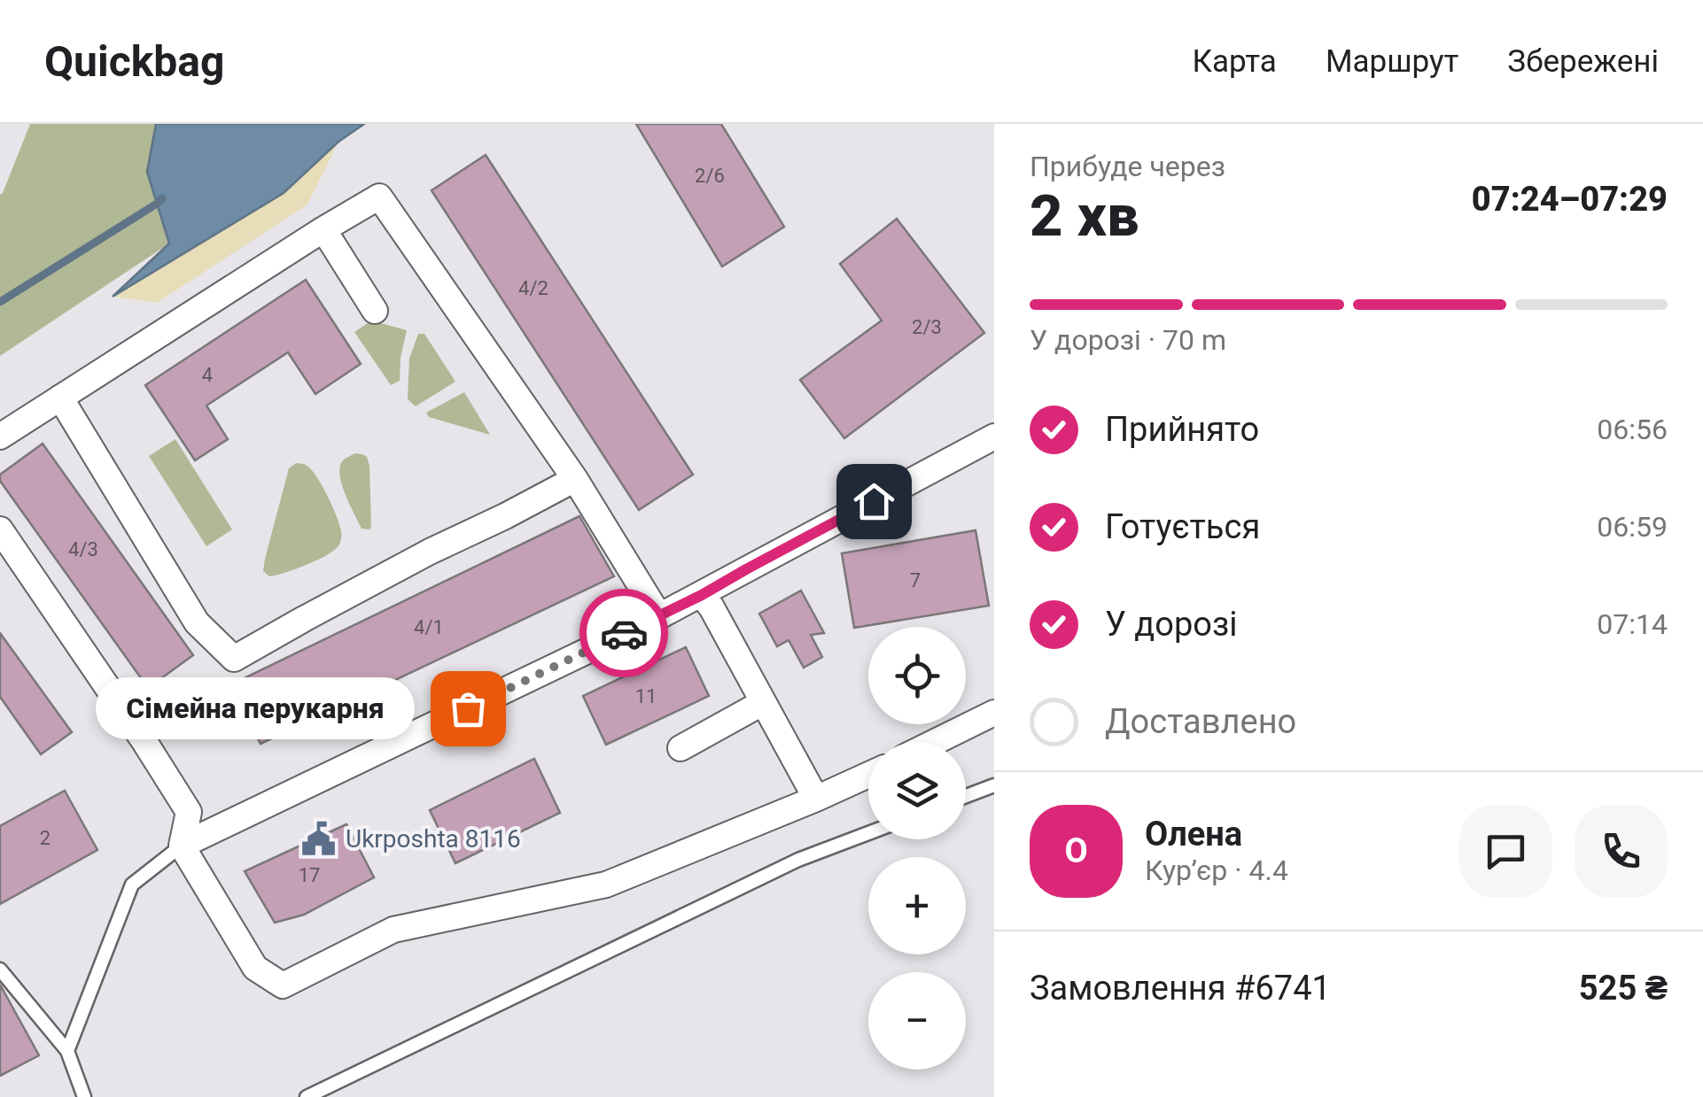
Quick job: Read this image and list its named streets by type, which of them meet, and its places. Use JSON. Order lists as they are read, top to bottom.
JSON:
{
  "places": {
    "other": ["Сімейна перукарня"],
    "public building": ["Ukrposhta 8116"]
  },
  "house_numbers": [
    "2/6",
    "4/2",
    "2/3",
    "4",
    "4/3",
    "7",
    "4/1",
    "11",
    "2",
    "17"
  ],
  "page": {
    "header": "Quickbag",
    "nav": ["Карта", "Маршрут", "Збережені"],
    "heading": ["2 хв", "Прибуде через", "07:24–07:29"],
    "panel": [
      "Олена",
      "Кур’єр · 4.4",
      "Замовлення #6741",
      "525 ₴"
    ],
    "bar": "У дорозі · 70 m",
    "list": [
      ["Прийнято", "06:56"],
      ["Готується", "06:59"],
      ["У дорозі", "07:14"],
      "Доставлено"
    ],
    "map_buttons": ["+", "−"],
    "bubble": "Сімейна перукарня",
    "round": "О"
  }
}
